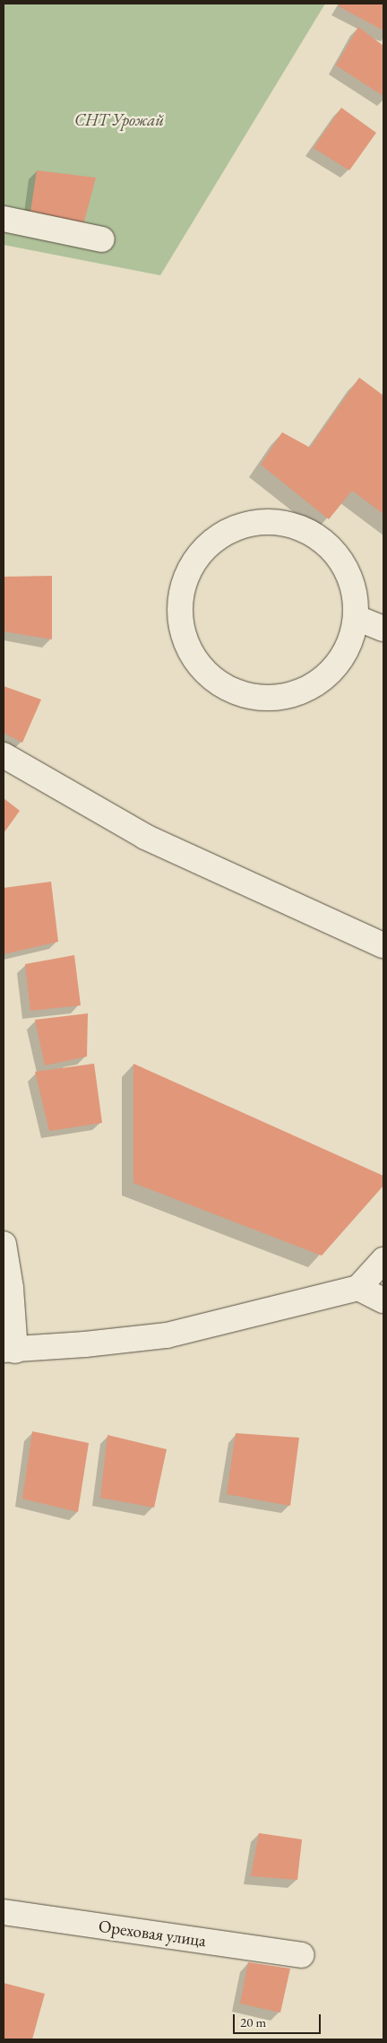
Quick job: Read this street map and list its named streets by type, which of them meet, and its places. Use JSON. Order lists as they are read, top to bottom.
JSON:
{
  "streets": {
    "street": ["Ореховая улица"]
  },
  "parks": ["СНТ Урожай"],
  "scale_bar": "20 m"
}
